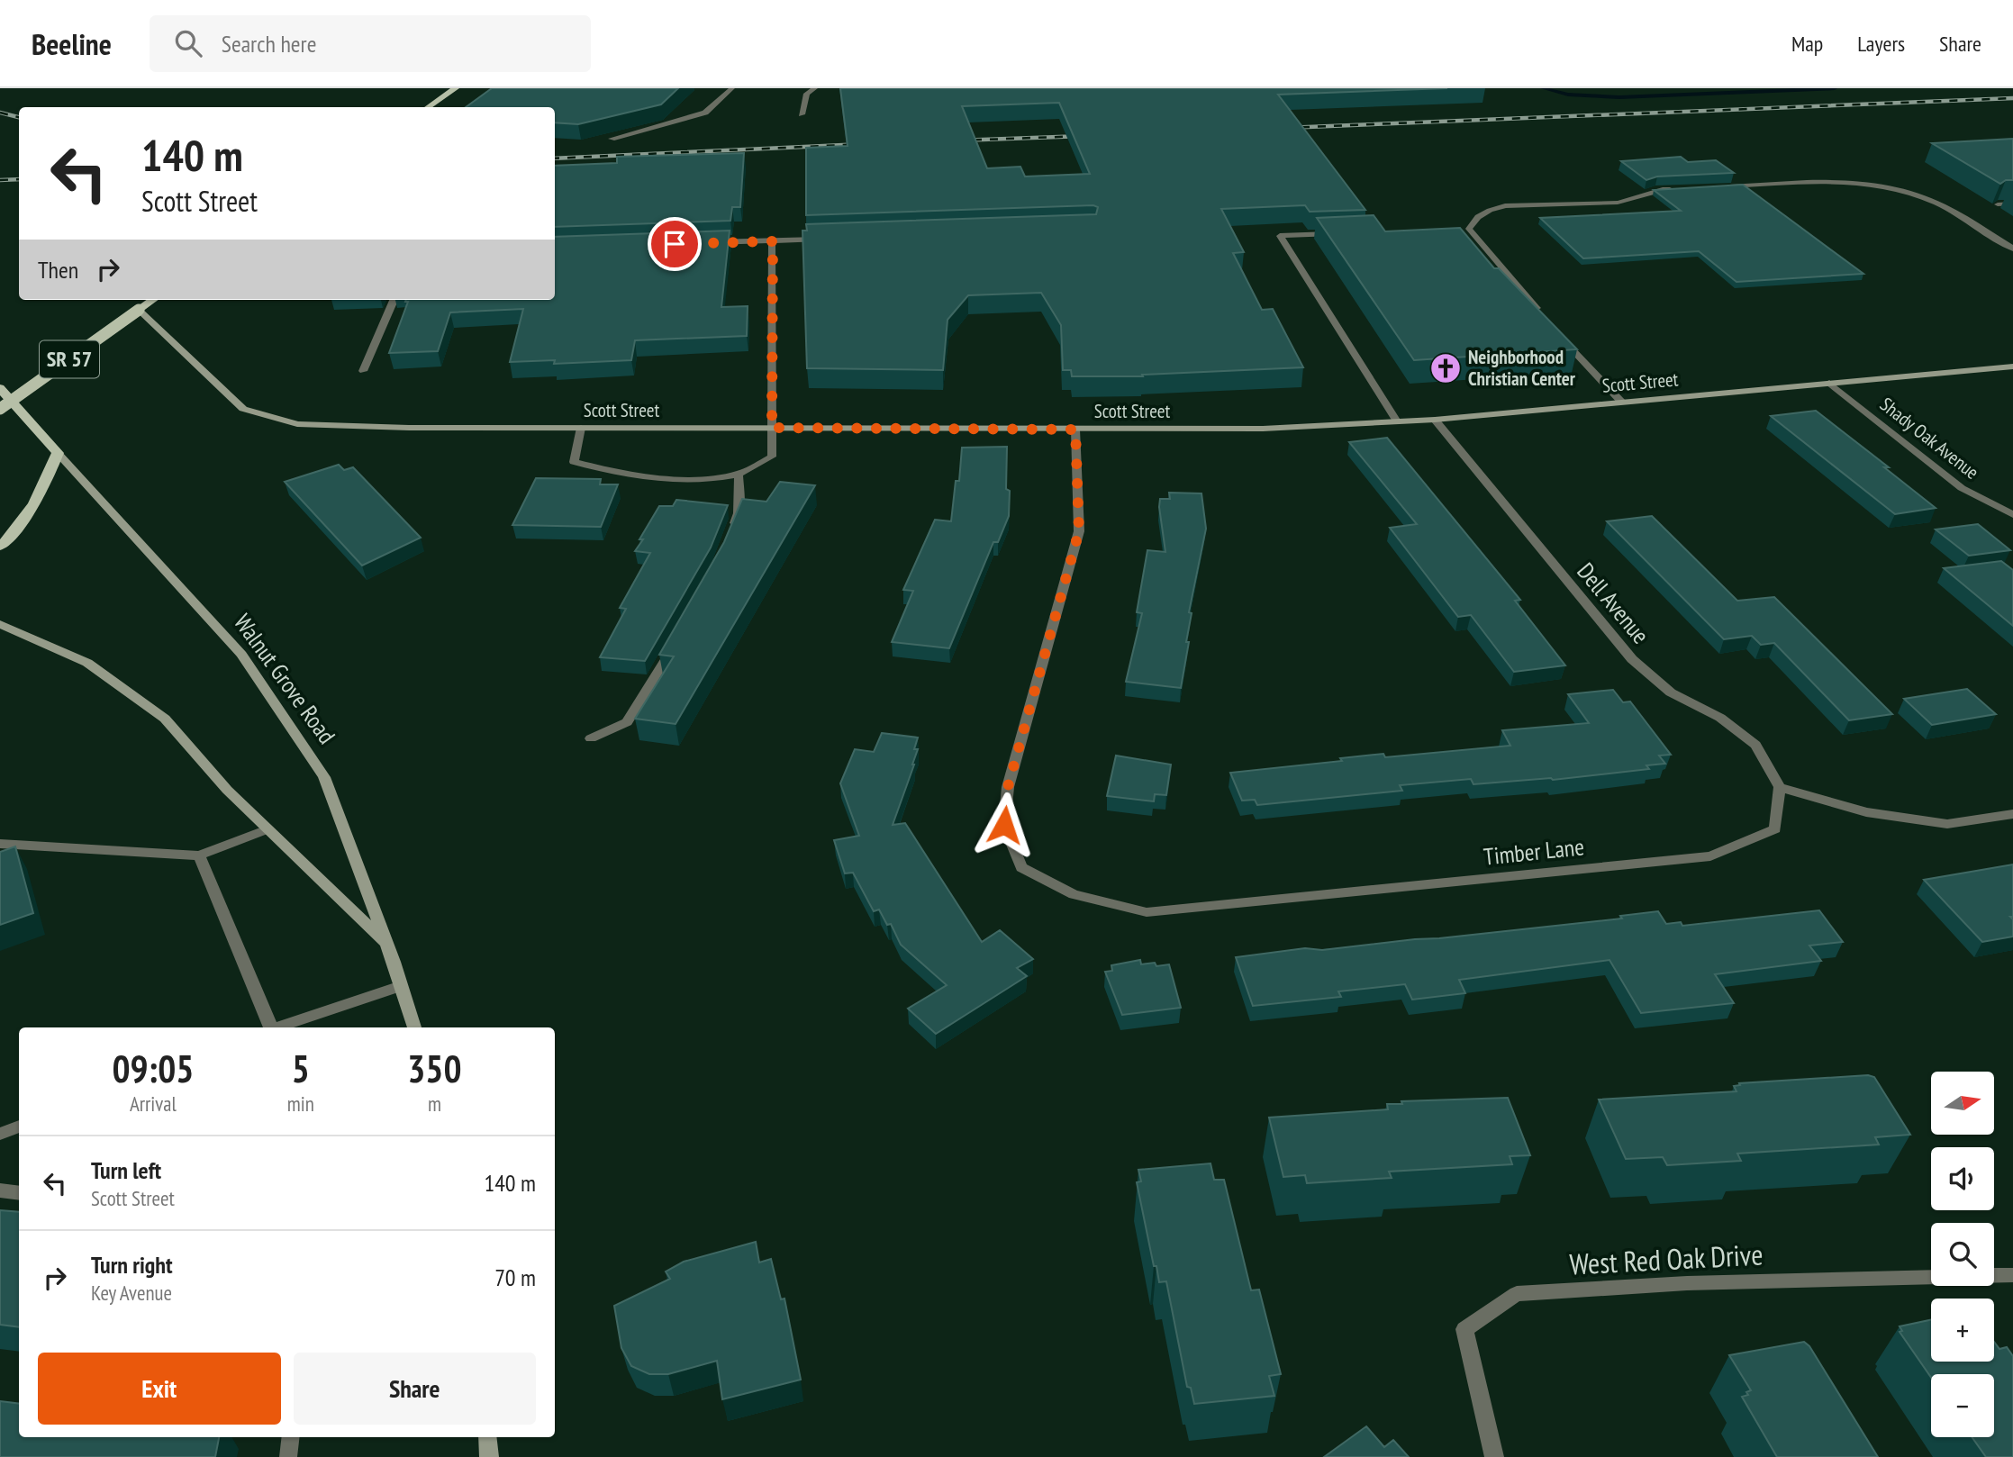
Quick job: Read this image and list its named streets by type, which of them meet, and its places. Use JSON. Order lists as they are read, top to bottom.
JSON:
{
  "streets": {
    "main road": ["SR 57", "Scott Street", "Walnut Grove Road"],
    "street": [
      "Shady Oak Avenue",
      "Dell Avenue",
      "Timber Lane",
      "West Red Oak Drive"
    ]
  },
  "crossings": [
    ["SR 57", "Scott Street"],
    ["Scott Street", "Shady Oak Avenue"],
    ["Scott Street", "Dell Avenue"],
    ["Scott Street", "Timber Lane"],
    ["Dell Avenue", "Timber Lane"]
  ],
  "places": {
    "church": ["Neighborhood Christian Center"]
  },
  "north": "right",
  "page": {
    "header": "Beeline",
    "search": "Search here",
    "nav": ["Map", "Layers", "Share"],
    "turn": ["140 m", "Scott Street"],
    "then": "Then",
    "eta": [
      "09:05",
      "Arrival",
      "5",
      "min",
      "350",
      "m"
    ],
    "map_buttons": ["+", "−"],
    "list": [
      {
        "name": "Turn left",
        "note": "Scott Street",
        "value": "140 m"
      },
      {
        "name": "Turn right",
        "note": "Key Avenue",
        "value": "70 m"
      }
    ],
    "buttons": ["Exit", "Share"]
  }
}
